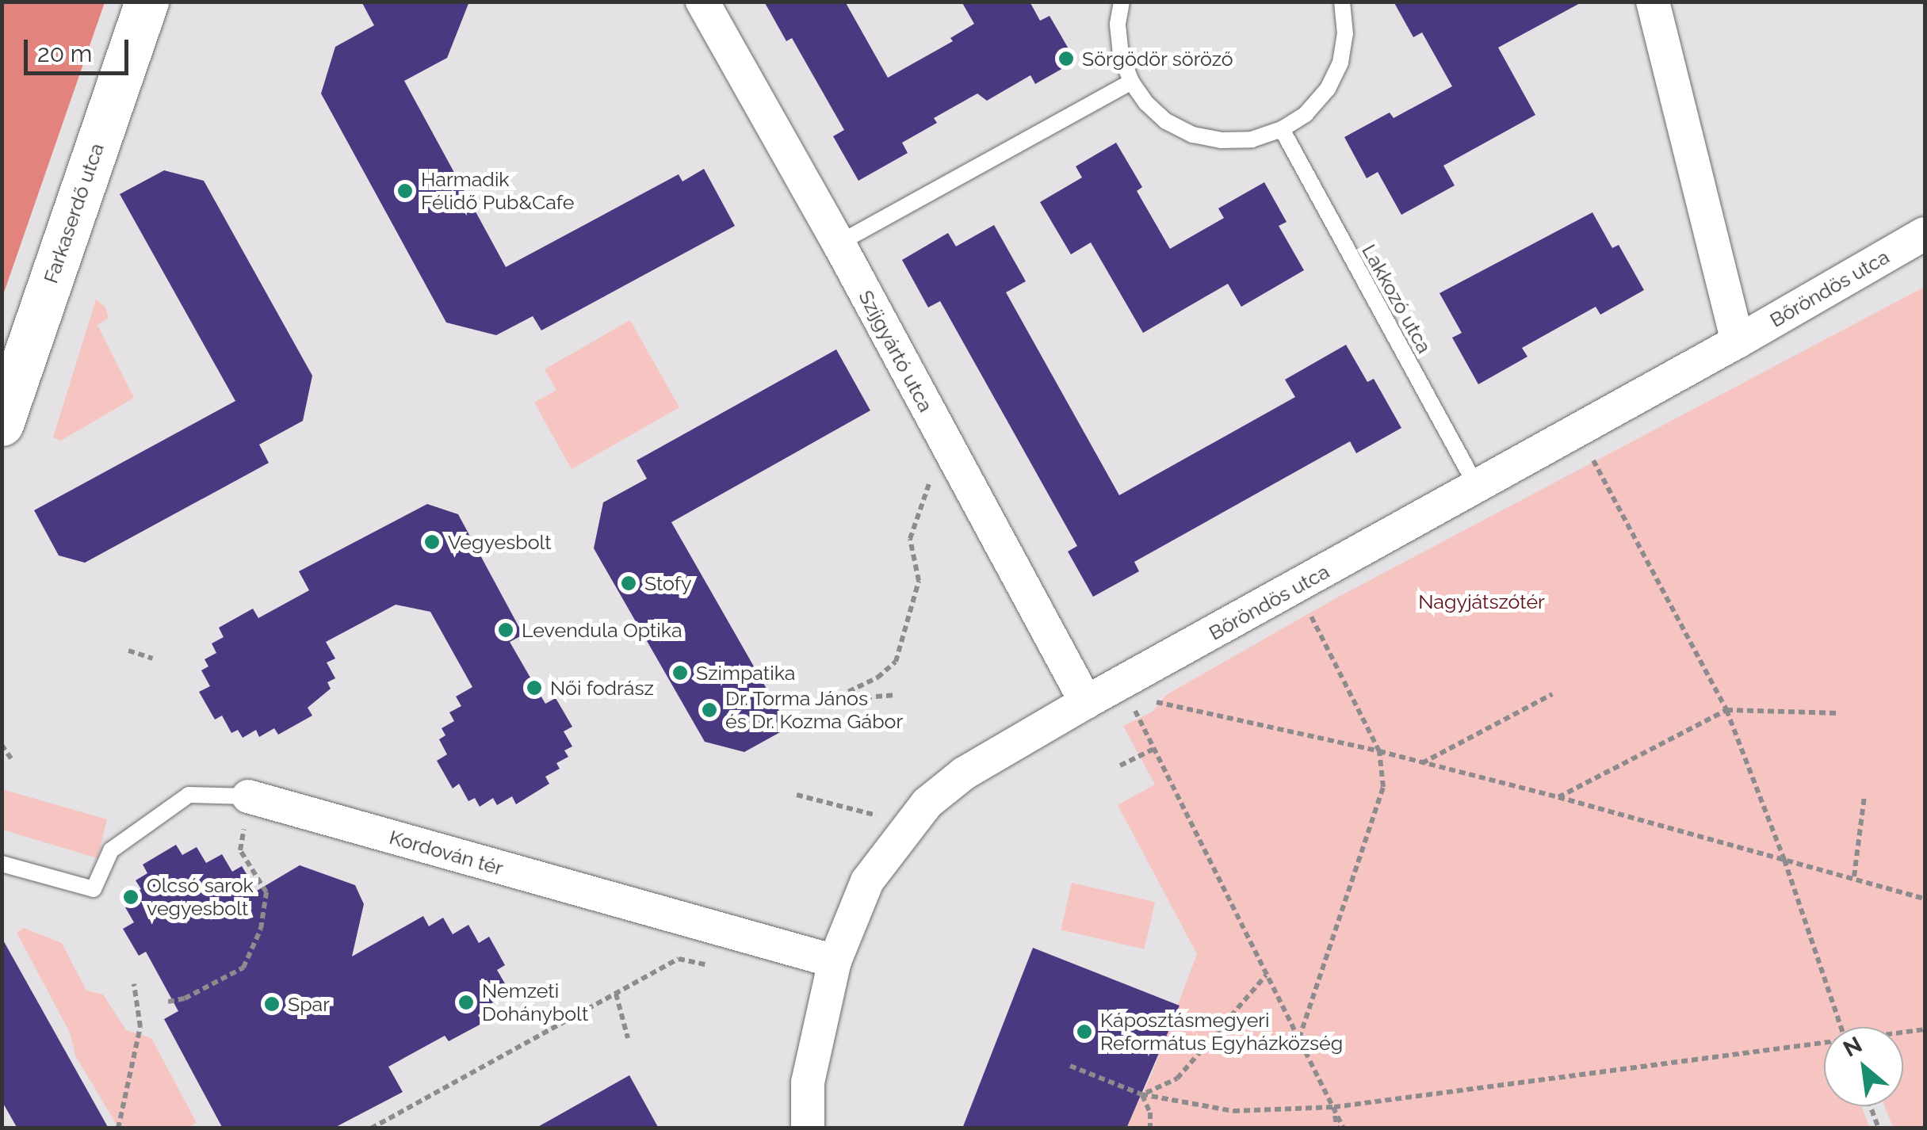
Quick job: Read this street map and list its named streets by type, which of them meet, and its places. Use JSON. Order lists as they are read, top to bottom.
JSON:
{
  "streets": {
    "street": [
      "Farkaserdő utca",
      "Bőröndös utca",
      "Szíjgyártó utca",
      "Kordován tér"
    ],
    "lane": ["Lakkozó utca"]
  },
  "crossings": [
    ["Bőröndös utca", "Lakkozó utca"],
    ["Bőröndös utca", "Szíjgyártó utca"],
    ["Bőröndös utca", "Kordován tér"]
  ],
  "parks": ["Nagyjátszótér"],
  "places": [
    "Sörgödör söröző",
    "Harmadik Félidő Pub&Cafe",
    "Vegyesbolt",
    "Stofy",
    "Levendula Optika",
    "Szimpatika",
    "Női fodrász",
    "Dr. Torma János és Dr. Kozma Gábor",
    "Olcsó sarok vegyesbolt",
    "Nemzeti Dohánybolt",
    "Spar",
    "Káposztásmegyeri Református Egyházközség"
  ],
  "scale_bar": "20 m",
  "north": "top left"
}
